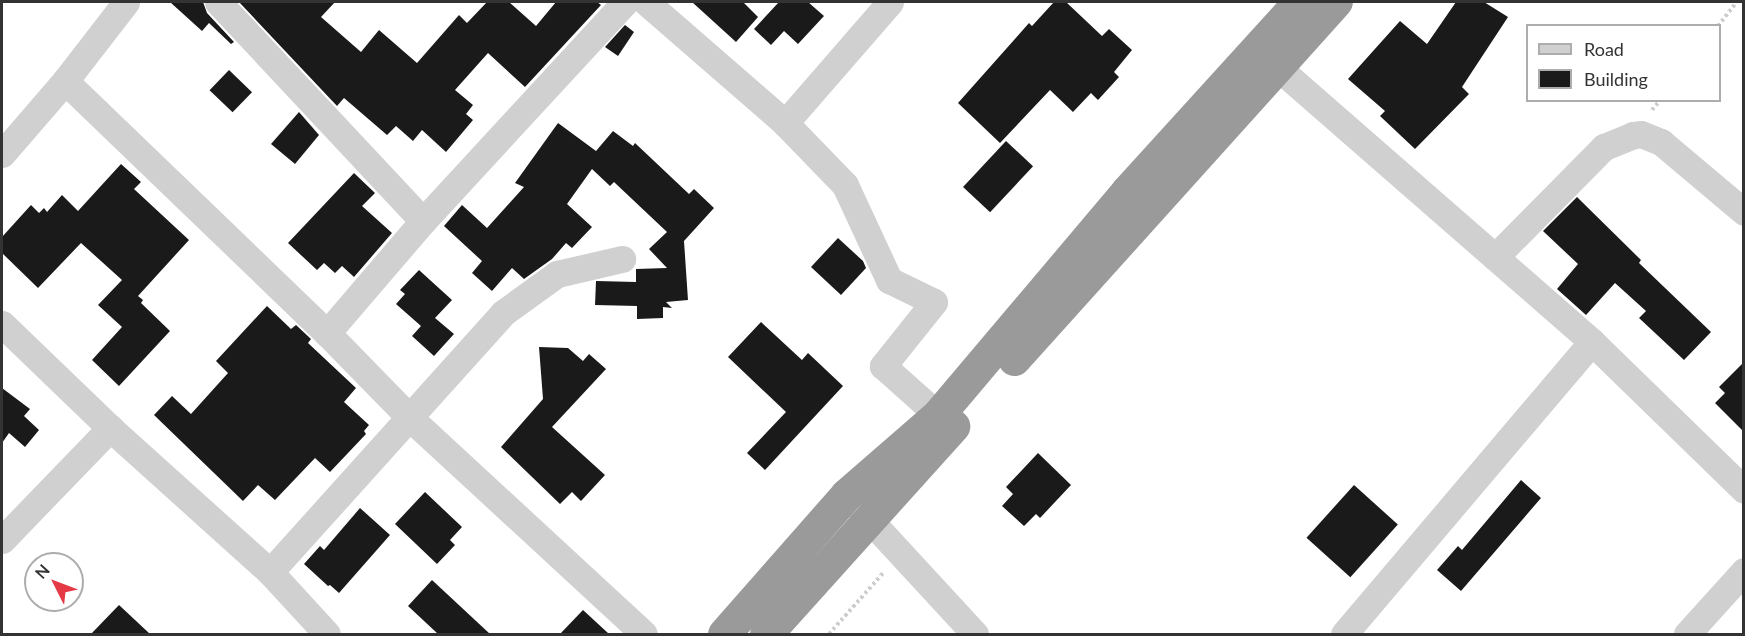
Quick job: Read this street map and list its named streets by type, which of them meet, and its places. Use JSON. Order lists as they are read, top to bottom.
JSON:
{
  "legend": ["Road", "Building"],
  "north": "top left"
}
